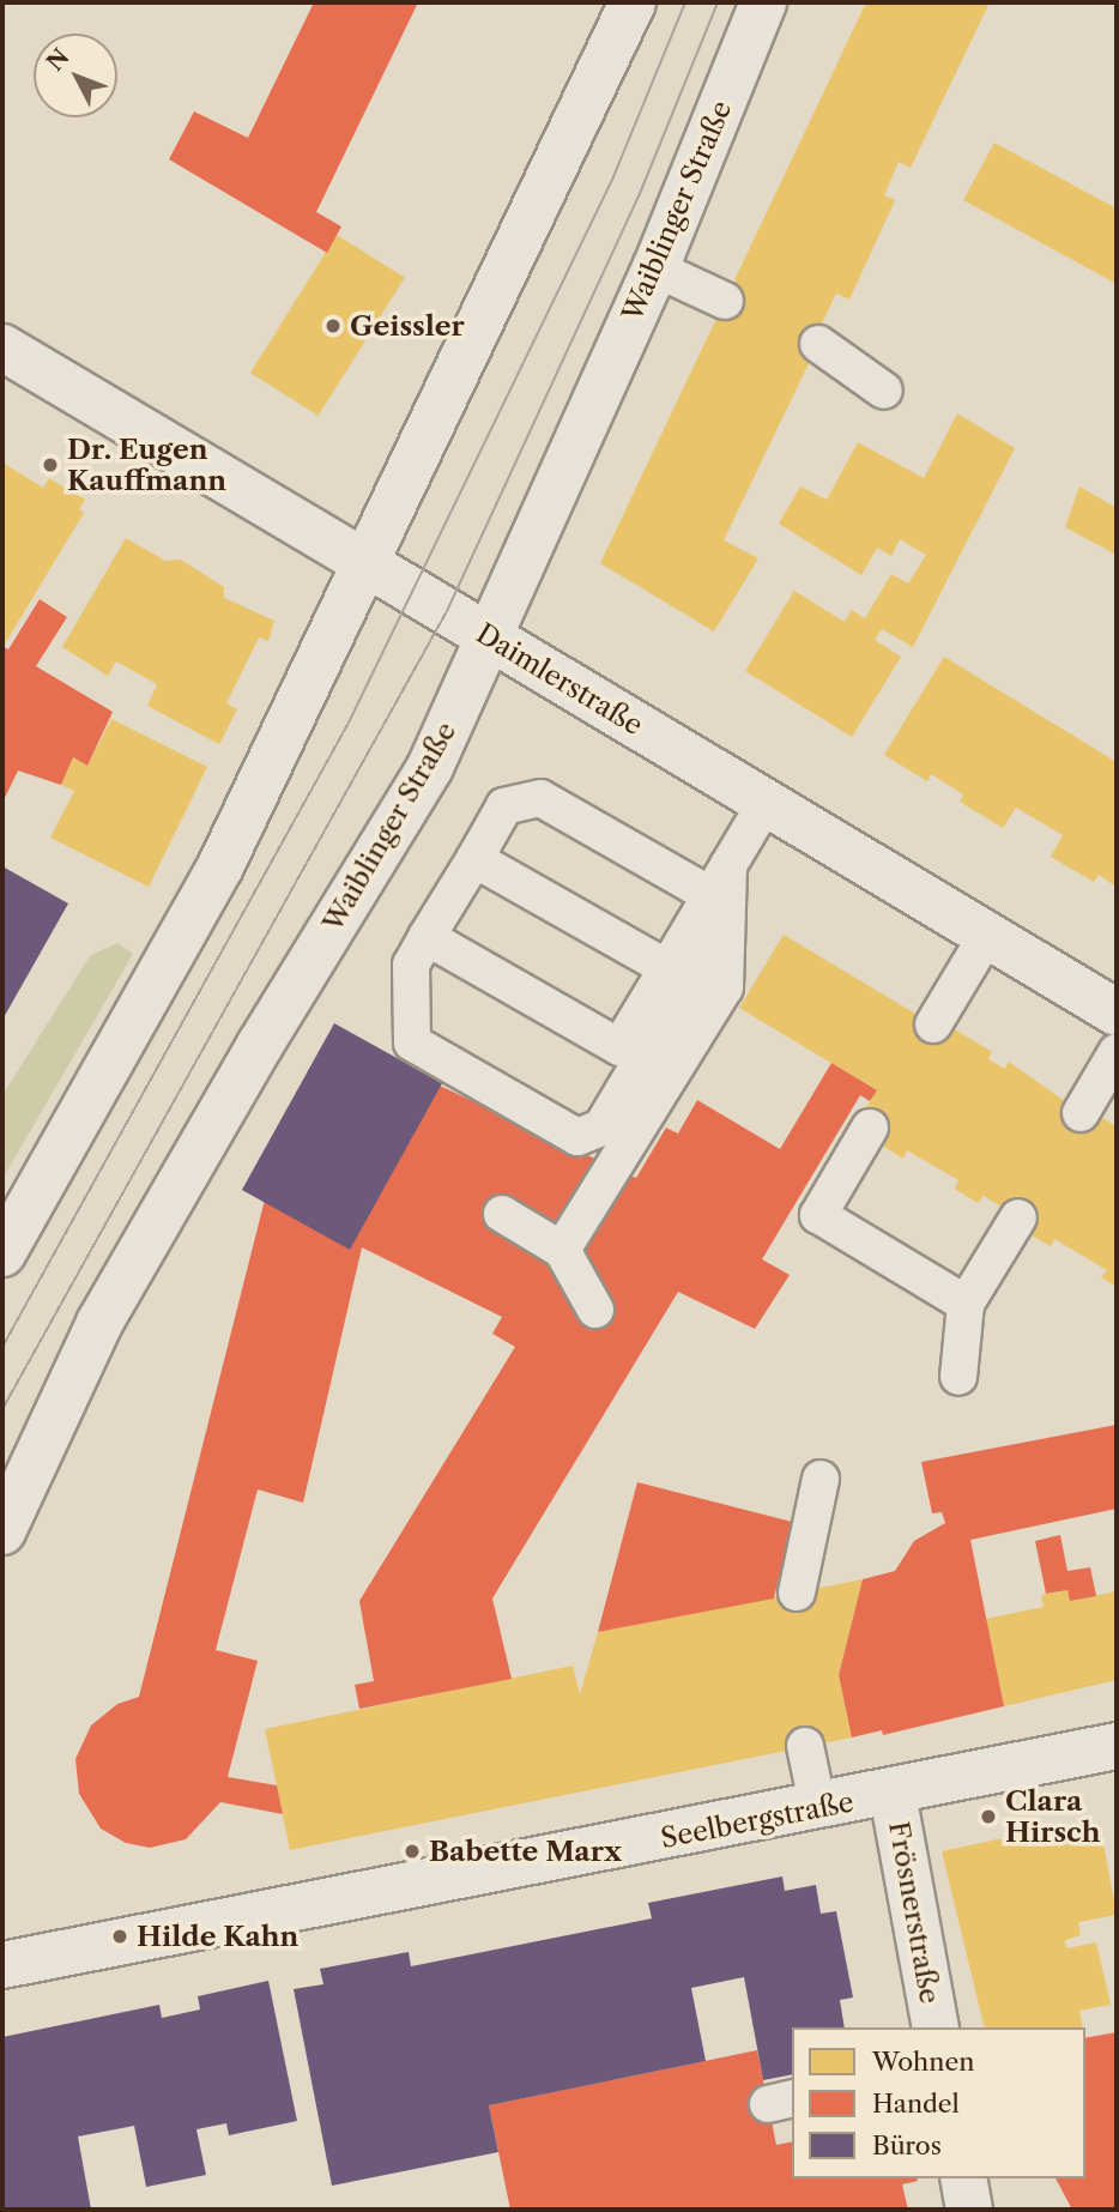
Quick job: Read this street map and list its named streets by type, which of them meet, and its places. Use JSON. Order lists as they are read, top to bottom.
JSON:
{
  "streets": {
    "main road": [
      "Waiblinger Straße",
      "Daimlerstraße",
      "Seelbergstraße",
      "Frösnerstraße"
    ]
  },
  "crossings": [
    ["Waiblinger Straße", "Daimlerstraße"],
    ["Seelbergstraße", "Frösnerstraße"]
  ],
  "places": [
    "Geissler",
    "Dr. Eugen Kauffmann",
    "Clara Hirsch",
    "Babette Marx",
    "Hilde Kahn"
  ],
  "legend": ["Wohnen", "Handel", "Büros"],
  "north": "top left"
}
